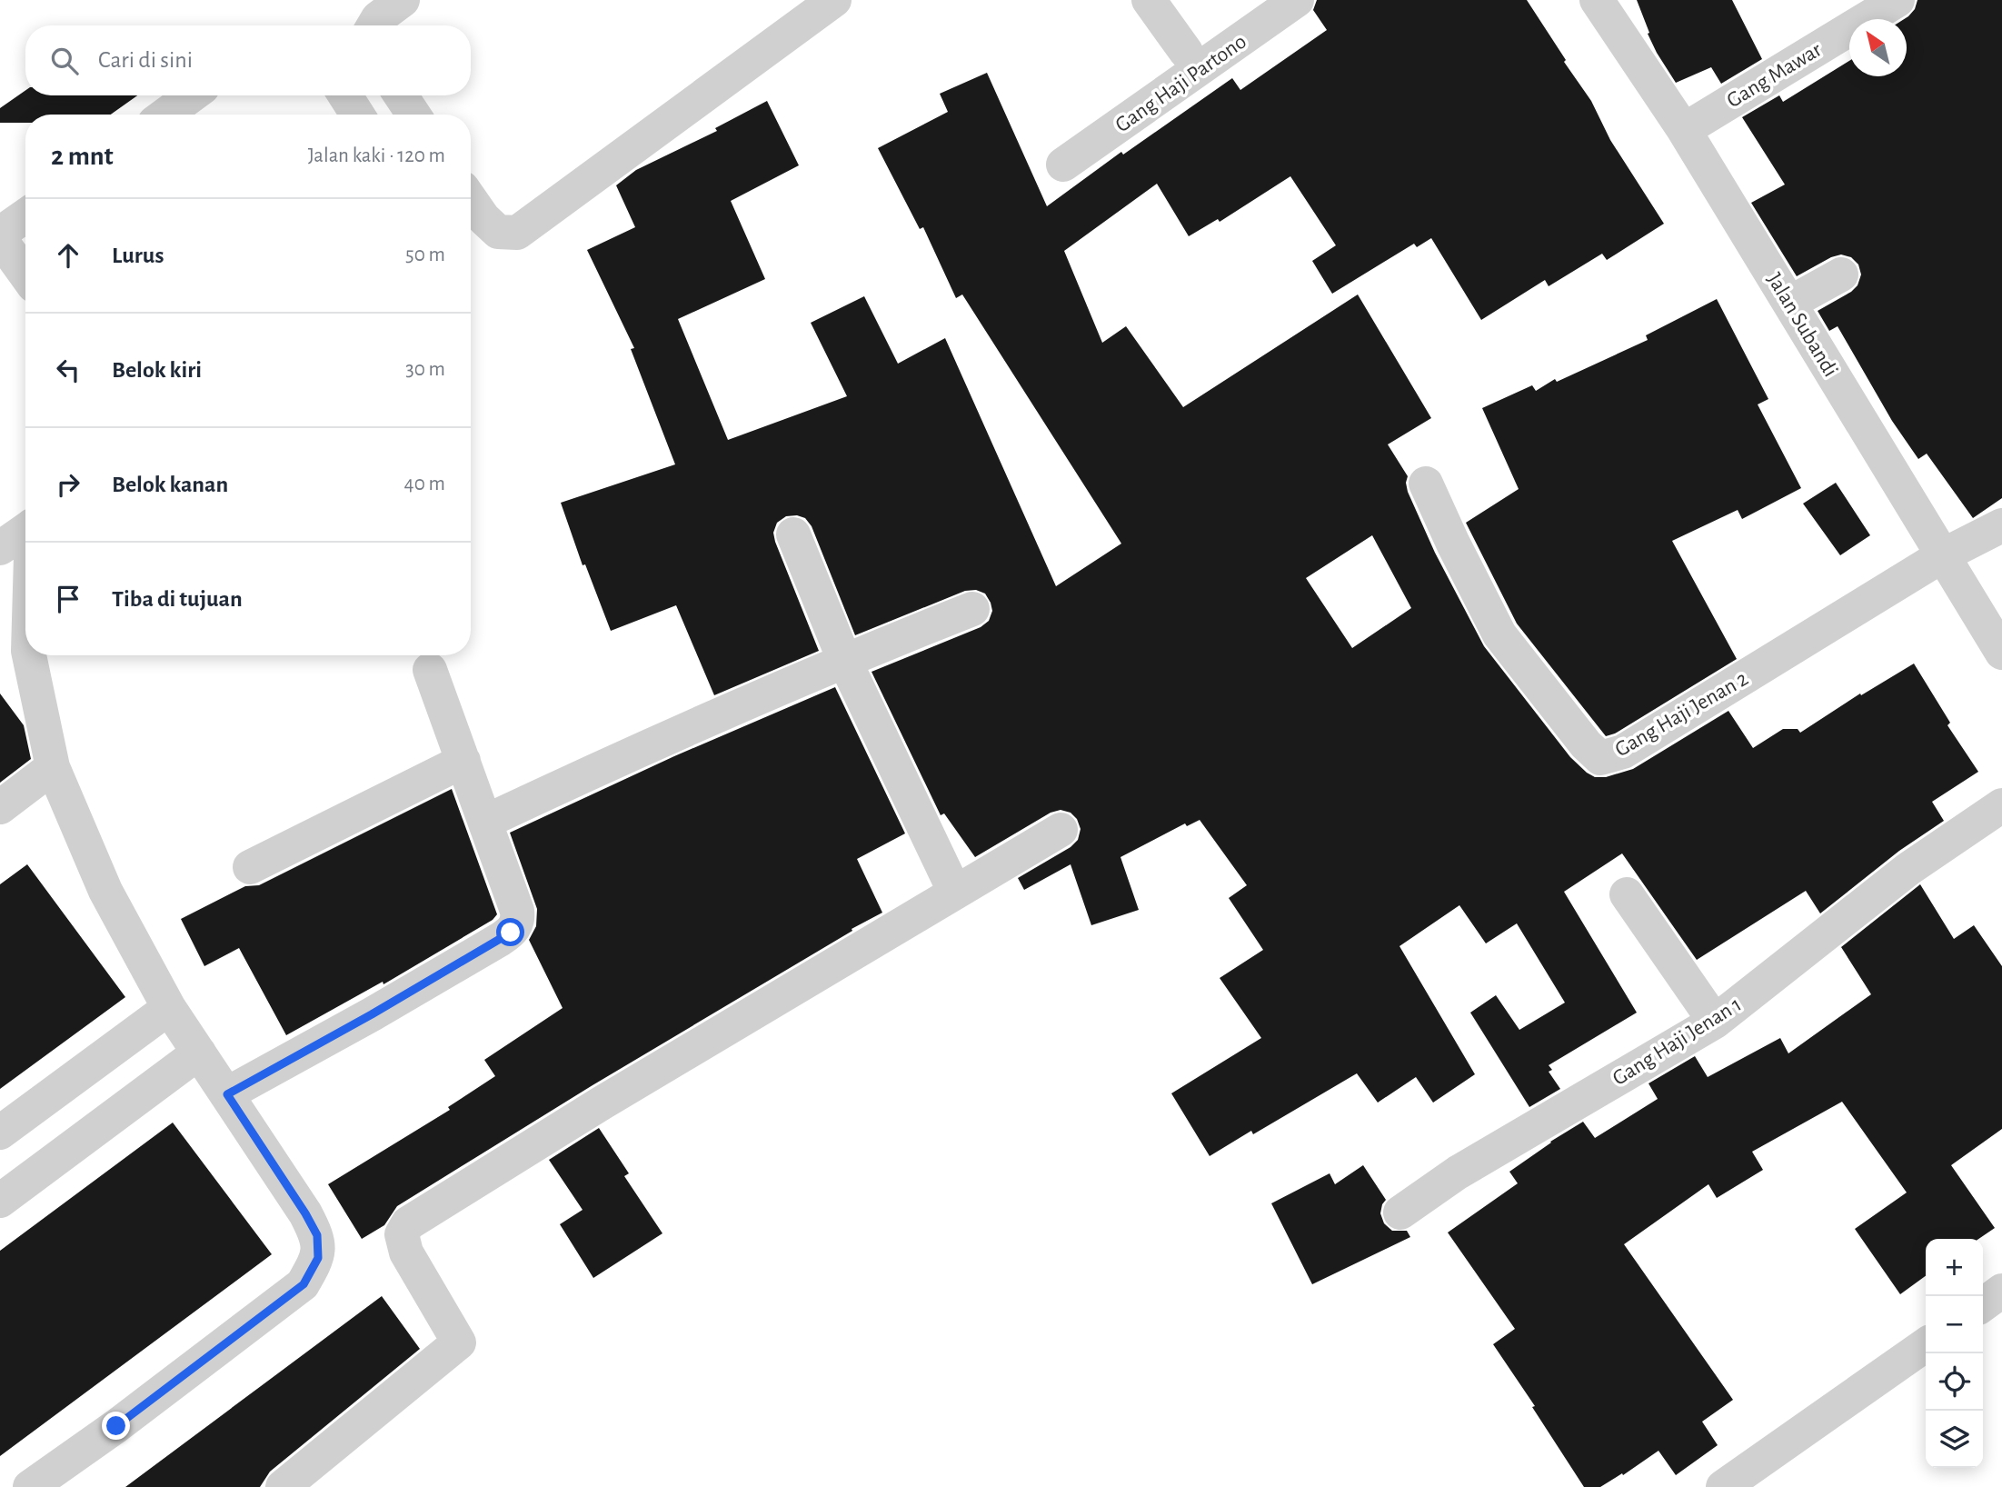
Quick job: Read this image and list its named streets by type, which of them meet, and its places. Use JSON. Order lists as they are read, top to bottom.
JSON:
{
  "streets": {
    "street": [
      "Gang Mawar",
      "Gang Haji Partono",
      "Jalan Subandi",
      "Gang Haji Jenan 2",
      "Gang Haji Jenan 1"
    ]
  },
  "crossings": [
    ["Gang Mawar", "Jalan Subandi"],
    ["Jalan Subandi", "Gang Haji Jenan 2"]
  ],
  "north": "top left",
  "page": {
    "search": "Cari di sini",
    "heading": ["2 mnt", "Jalan kaki · 120 m"],
    "list": [
      ["Lurus", "50 m"],
      ["Belok kiri", "30 m"],
      ["Belok kanan", "40 m"],
      "Tiba di tujuan"
    ],
    "map_buttons": ["+", "−"]
  }
}
